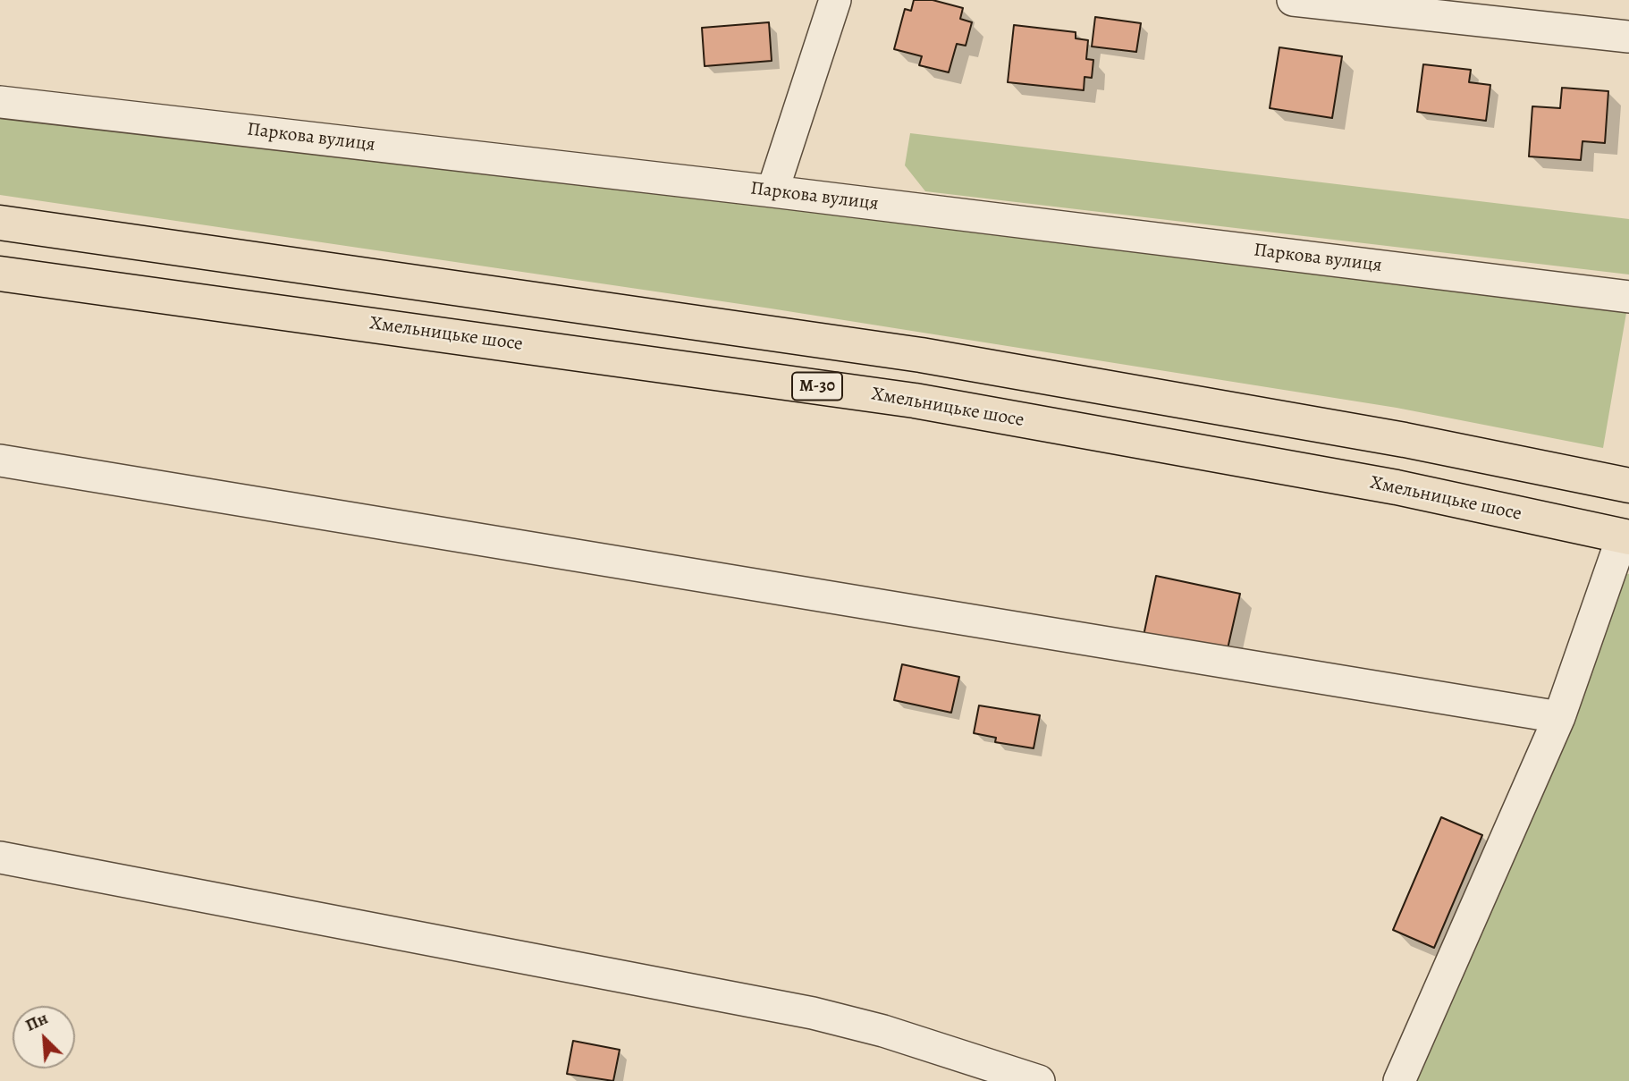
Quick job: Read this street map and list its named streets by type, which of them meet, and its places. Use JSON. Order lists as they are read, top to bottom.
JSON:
{
  "streets": {
    "highway": ["Хмельницьке шосе", "М-30"],
    "street": ["Паркова вулиця"]
  },
  "north": "top left"
}
